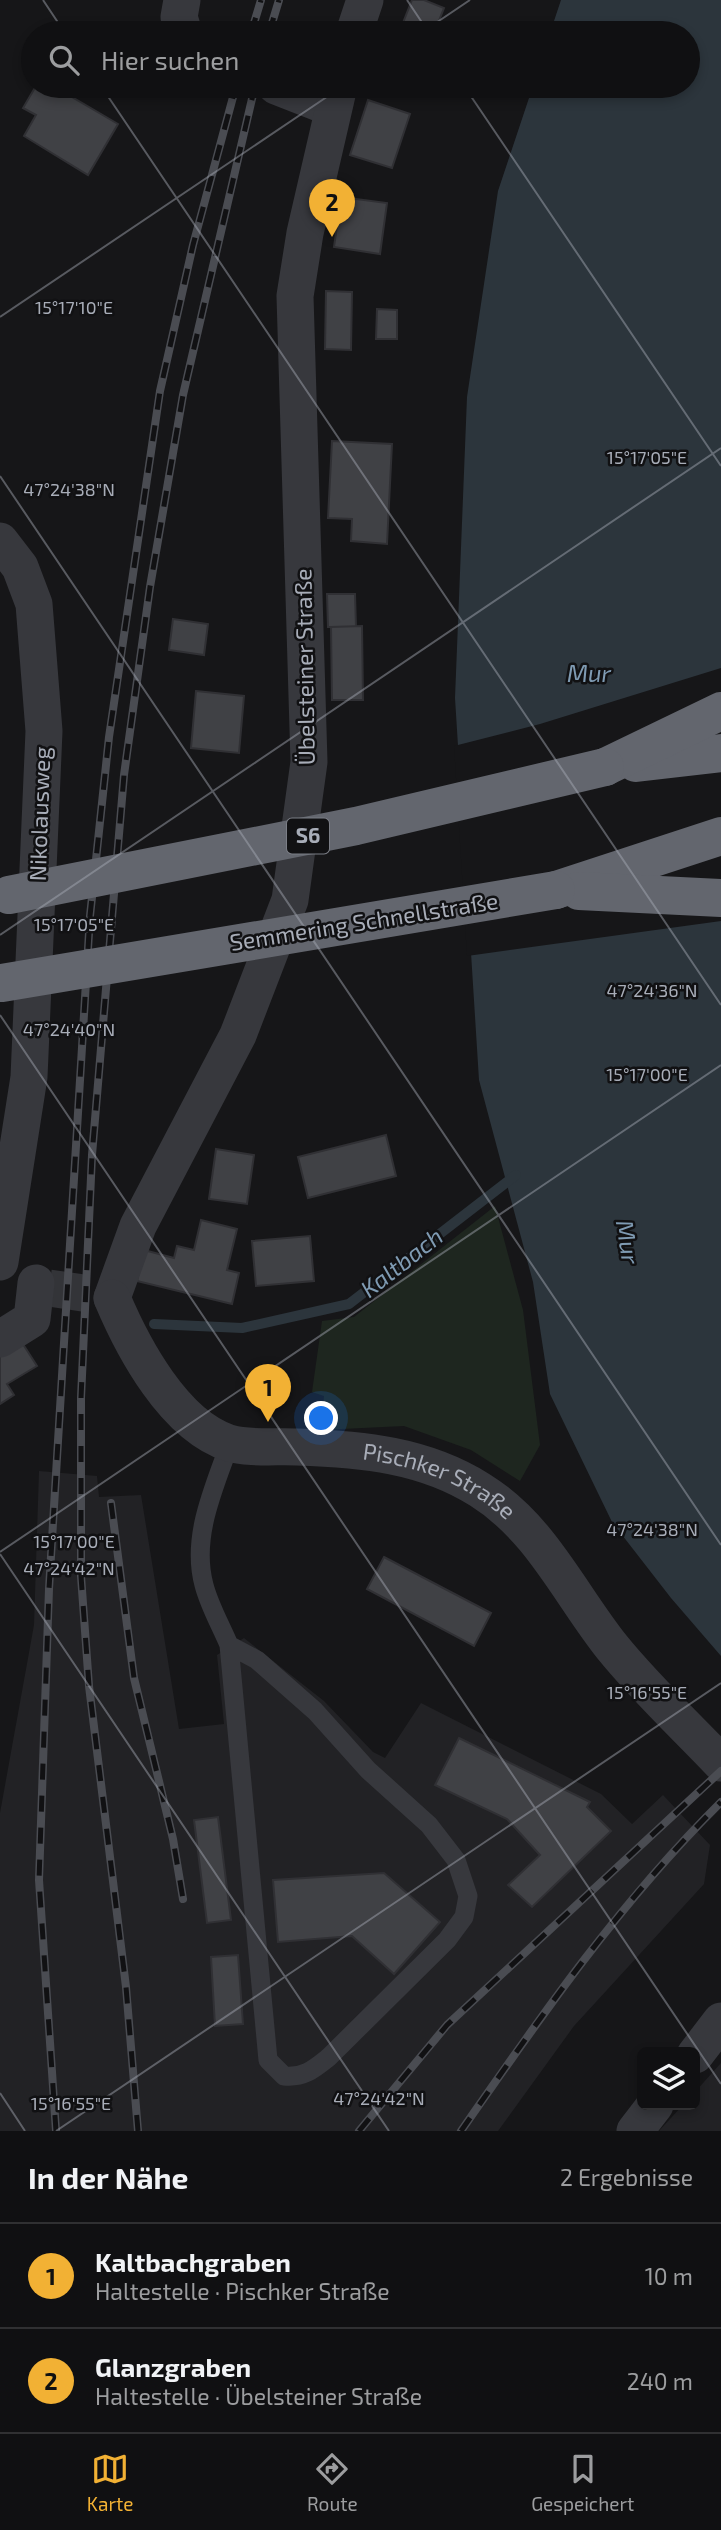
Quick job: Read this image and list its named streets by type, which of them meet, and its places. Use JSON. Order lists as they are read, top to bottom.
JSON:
{
  "streets": {
    "highway": ["S6", "Semmering Schnellstraße"],
    "street": ["Übelsteiner Straße", "Nikolausweg", "Pischker Straße"]
  },
  "crossings": [
    ["Übelsteiner Straße", "Pischker Straße"]
  ],
  "water": ["Mur", "Kaltbach"],
  "page": {
    "search": "Hier suchen",
    "pins": ["2", "1"],
    "heading": ["In der Nähe", "2 Ergebnisse"],
    "list": [
      {
        "mark": "1",
        "name": "Kaltbachgraben",
        "note": "Haltestelle · Pischker Straße",
        "value": "10 m"
      },
      {
        "mark": "2",
        "name": "Glanzgraben",
        "note": "Haltestelle · Übelsteiner Straße",
        "value": "240 m"
      }
    ],
    "nav": ["Karte", "Route", "Gespeichert"]
  },
  "coordinates": [
    "15°17'10\"E",
    "15°17'05\"E",
    "47°24'38\"N",
    "47°24'36\"N",
    "47°24'40\"N",
    "15°17'00\"E",
    "47°24'42\"N",
    "15°16'55\"E"
  ]
}
